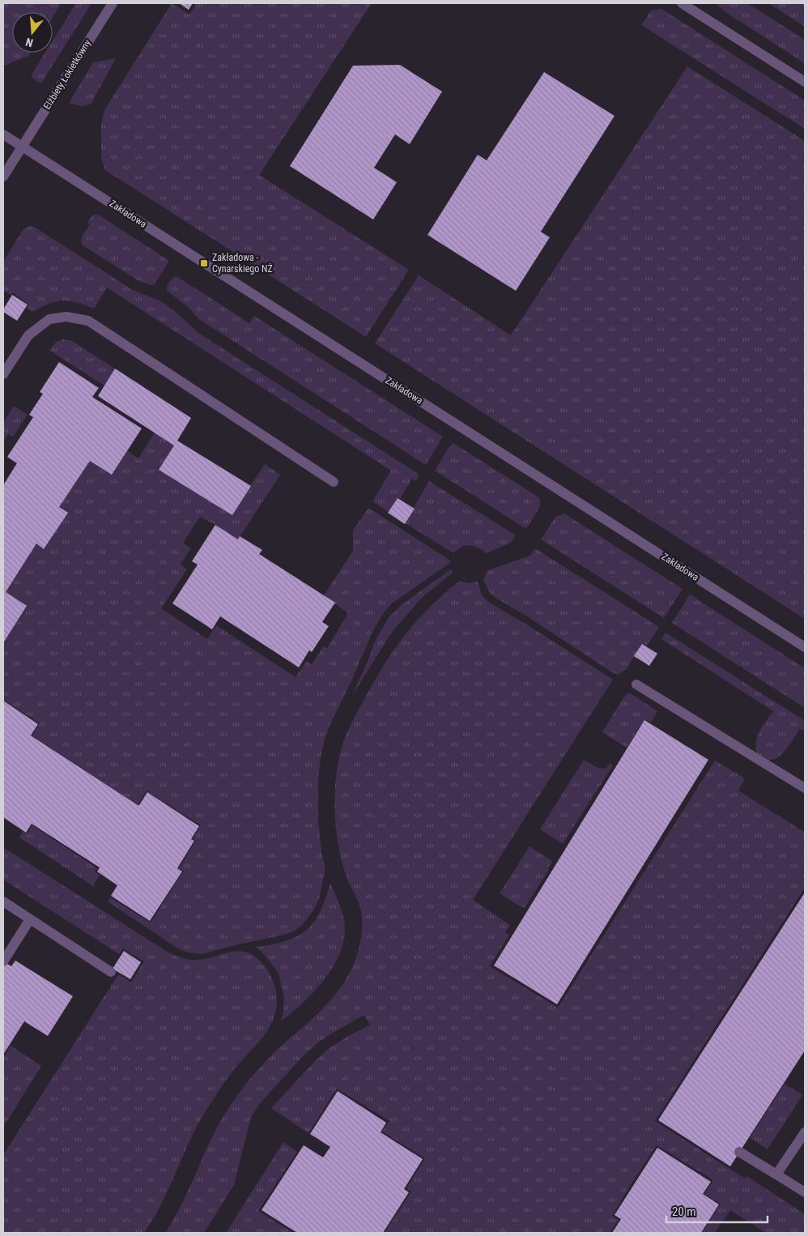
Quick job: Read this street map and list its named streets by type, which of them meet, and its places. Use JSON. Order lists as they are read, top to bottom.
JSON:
{
  "streets": {
    "street": ["Elżbiety Łokietkówny", "Zakładowa"]
  },
  "crossings": [
    ["Elżbiety Łokietkówny", "Zakładowa"]
  ],
  "places": {
    "transit": ["Zakładowa - Cynarskiego NŻ"]
  },
  "scale_bar": "20 m",
  "north": "bottom"
}
